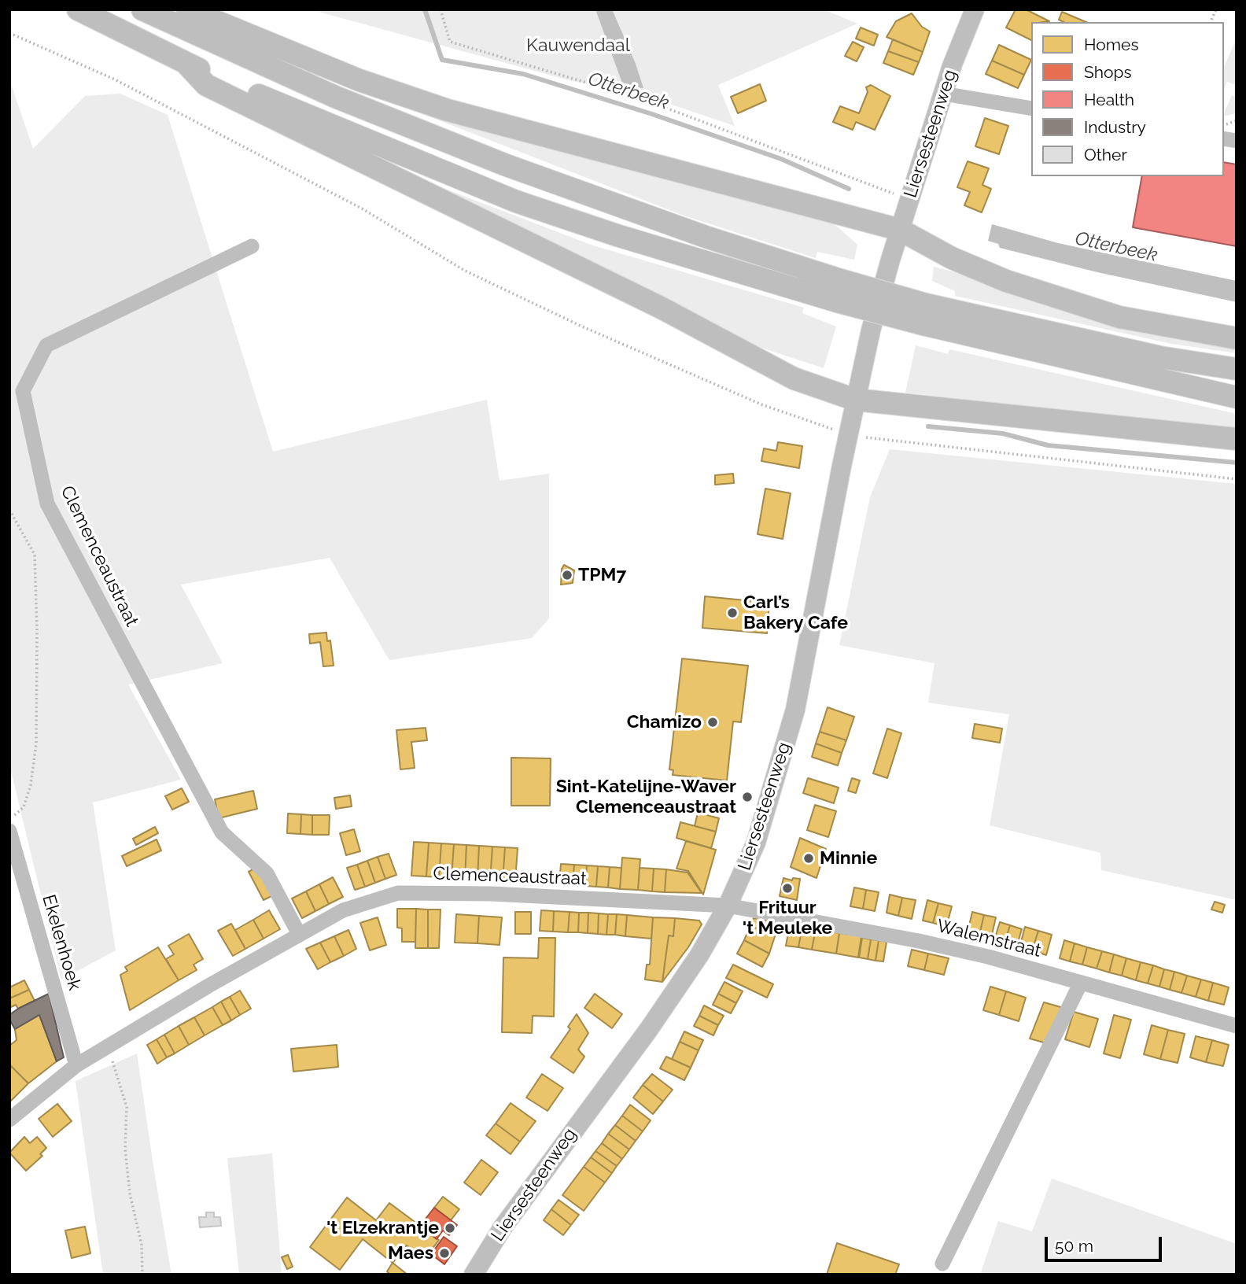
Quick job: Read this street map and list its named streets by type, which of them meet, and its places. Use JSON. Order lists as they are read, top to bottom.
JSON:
{
  "streets": {
    "main road": ["Liersesteenweg"],
    "street": ["Clemenceaustraat", "Walemstraat", "Ekelenhoek"]
  },
  "crossings": [
    ["Liersesteenweg", "Clemenceaustraat"],
    ["Liersesteenweg", "Walemstraat"],
    ["Clemenceaustraat", "Walemstraat"],
    ["Clemenceaustraat", "Ekelenhoek"]
  ],
  "water": ["Otterbeek"],
  "parks": ["Kauwendaal"],
  "places": [
    "TPM7",
    "Carl’s Bakery Cafe",
    "Chamizo",
    "Sint-Katelijne-Waver Clemenceaustraat",
    "Minnie",
    "Frituur 't Meuleke",
    "'t Elzekrantje",
    "Maes"
  ],
  "legend": [
    "Homes",
    "Shops",
    "Health",
    "Industry",
    "Other"
  ],
  "scale_bar": "50 m"
}
